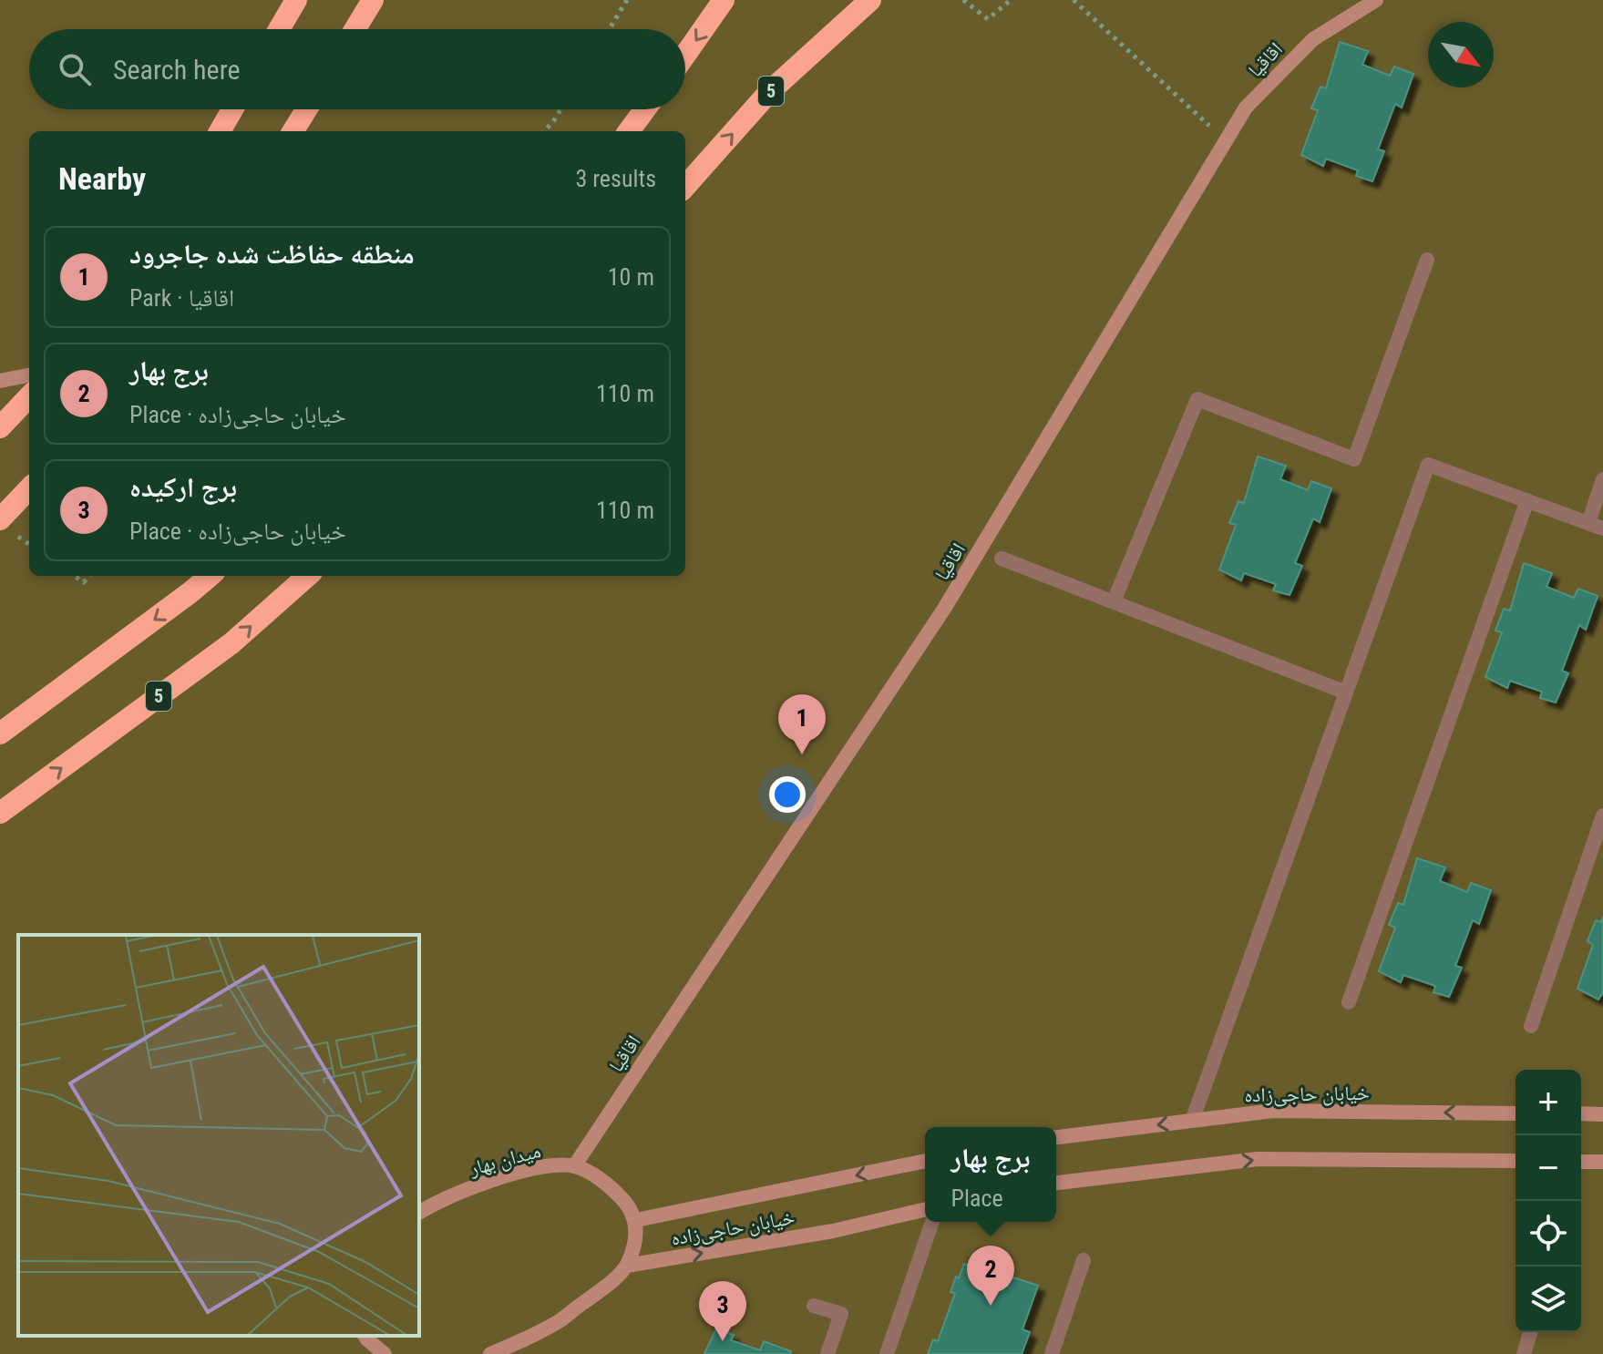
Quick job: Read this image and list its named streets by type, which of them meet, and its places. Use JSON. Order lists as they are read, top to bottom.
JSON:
{
  "streets": {
    "highway": ["5"],
    "street": ["اقاقیا", "خیابان حاجی‌زاده", "میدان بهار"]
  },
  "crossings": [
    ["اقاقیا", "میدان بهار"]
  ],
  "north": "bottom right",
  "page": {
    "search": "Search here",
    "heading": ["Nearby", "3 results"],
    "list": [
      {
        "mark": "1",
        "name": "منطقه حفاظت شده جاجرود",
        "note": "Park · اقاقیا",
        "value": "10 m"
      },
      {
        "mark": "2",
        "name": "برج بهار",
        "note": "Place · خیابان حاجی‌زاده",
        "value": "110 m"
      },
      {
        "mark": "3",
        "name": "برج ارکیده",
        "note": "Place · خیابان حاجی‌زاده",
        "value": "110 m"
      }
    ],
    "pins": ["1", "2", "3"],
    "map_buttons": ["+", "−"],
    "popup": ["برج بهار", "Place"]
  }
}
